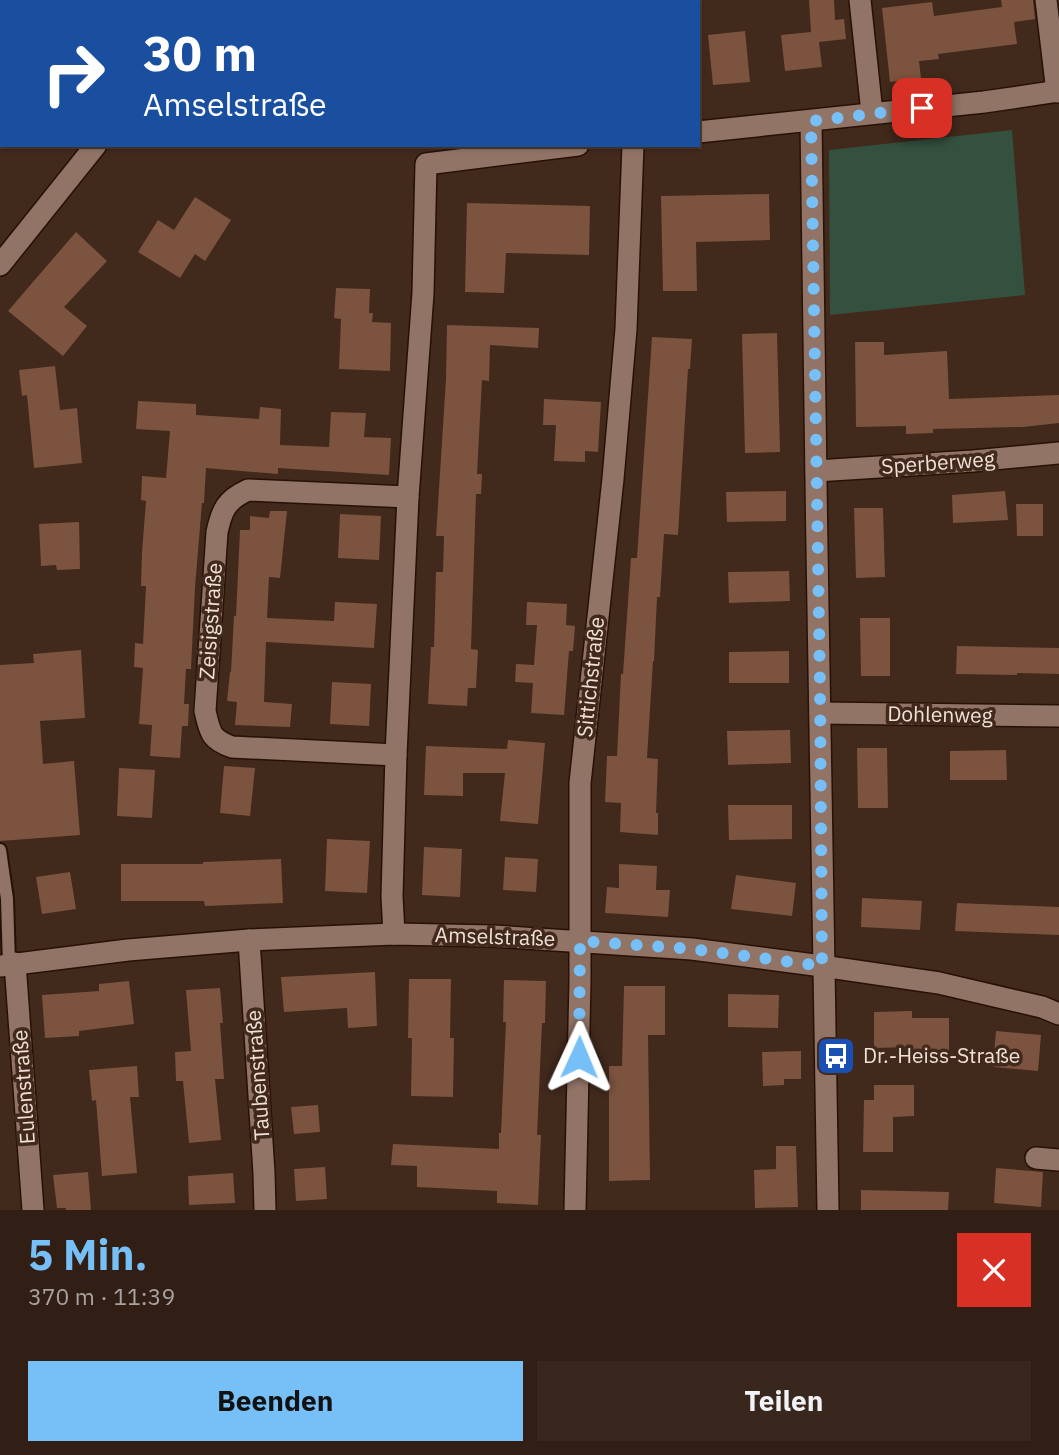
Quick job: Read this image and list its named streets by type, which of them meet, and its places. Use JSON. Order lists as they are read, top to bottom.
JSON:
{
  "streets": {
    "street": [
      "Sperberweg",
      "Zeisigstraße",
      "Sittichstraße",
      "Dohlenweg",
      "Amselstraße",
      "Taubenstraße",
      "Eulenstraße"
    ]
  },
  "crossings": [
    ["Sittichstraße", "Amselstraße"],
    ["Amselstraße", "Taubenstraße"],
    ["Amselstraße", "Eulenstraße"]
  ],
  "places": {
    "bus stop": ["Dr.-Heiss-Straße"]
  },
  "page": {
    "turn": ["30 m", "Amselstraße"],
    "heading": ["5 Min.", "370 m · 11:39"],
    "buttons": ["Beenden", "Teilen"]
  }
}
